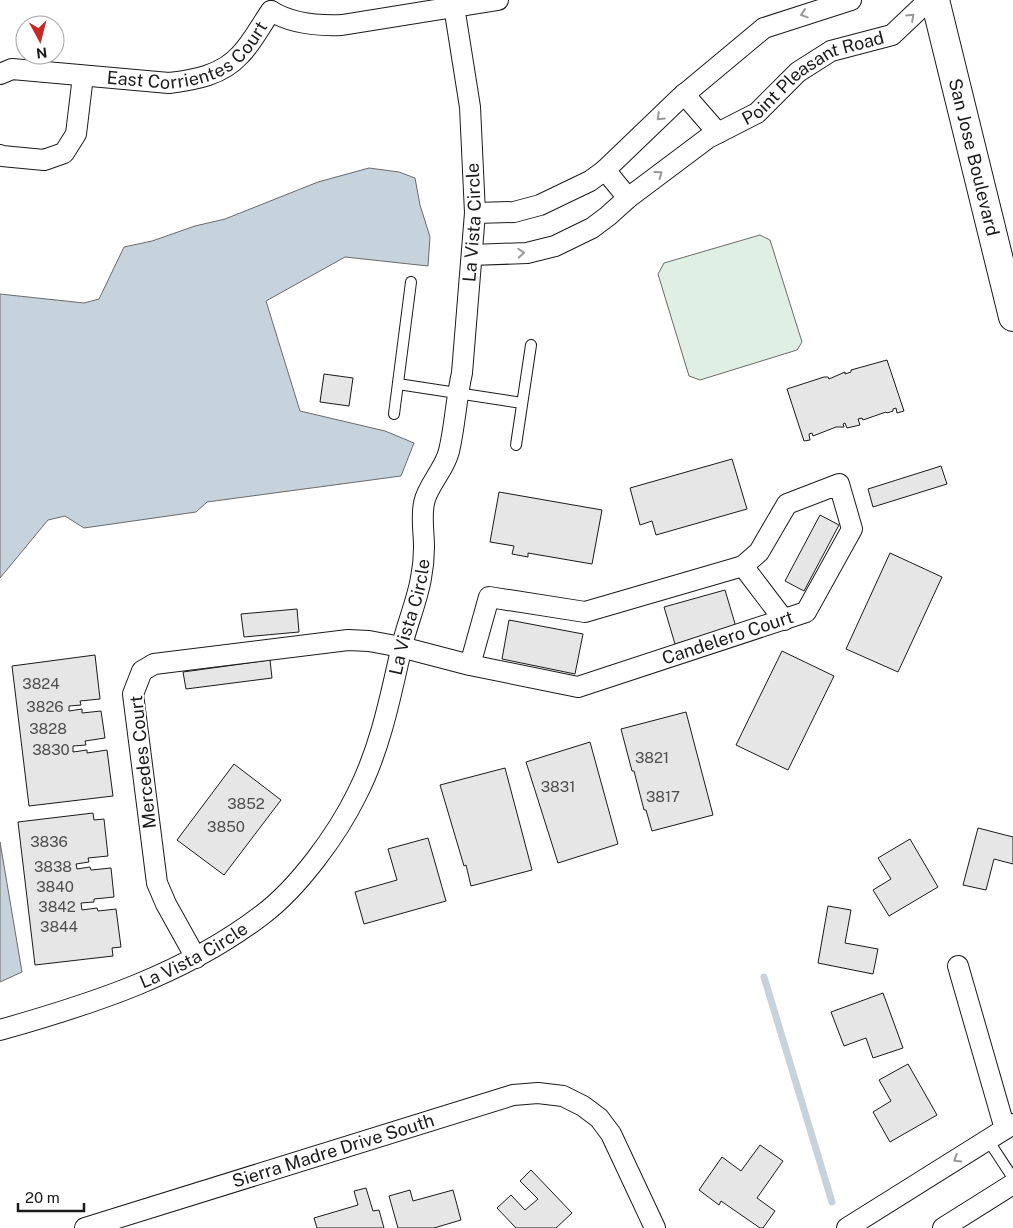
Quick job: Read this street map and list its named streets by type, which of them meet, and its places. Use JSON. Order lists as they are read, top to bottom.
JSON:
{
  "streets": {
    "main road": ["San Jose Boulevard"],
    "street": [
      "East Corrientes Court",
      "Point Pleasant Road",
      "La Vista Circle",
      "Candelero Court",
      "Mercedes Court",
      "Sierra Madre Drive South"
    ]
  },
  "crossings": [
    ["East Corrientes Court", "La Vista Circle"],
    ["Point Pleasant Road", "La Vista Circle"],
    ["La Vista Circle", "Candelero Court"],
    ["La Vista Circle", "Mercedes Court"],
    ["Candelero Court", "Mercedes Court"]
  ],
  "house_numbers": [
    "3824",
    "3826",
    "3828",
    "3830",
    "3821",
    "3831",
    "3817",
    "3852",
    "3850",
    "3836",
    "3838",
    "3840",
    "3842",
    "3844"
  ],
  "scale_bar": "20 m",
  "north": "bottom"
}
